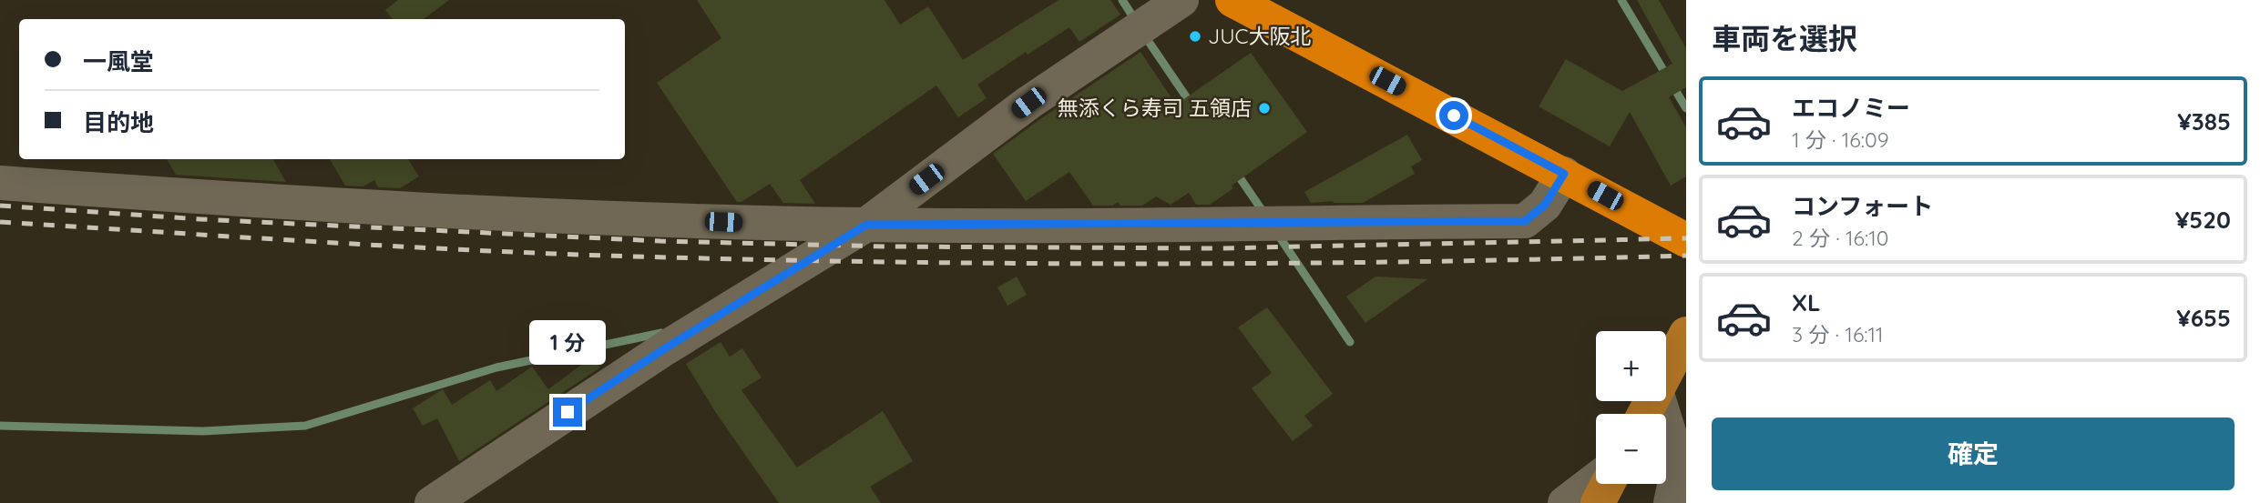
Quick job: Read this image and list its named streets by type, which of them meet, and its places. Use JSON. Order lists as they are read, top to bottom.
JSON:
{
  "places": ["JUC大阪北", "無添くら寿司 五領店"],
  "page": {
    "heading": "車両を選択",
    "banner": ["一風堂", "目的地"],
    "list": [
      {
        "name": "エコノミー",
        "note": "1 分 · 16:09",
        "value": "¥385"
      },
      {
        "name": "コンフォート",
        "note": "2 分 · 16:10",
        "value": "¥520"
      },
      {
        "name": "XL",
        "note": "3 分 · 16:11",
        "value": "¥655"
      }
    ],
    "bubble": "1 分",
    "map_buttons": ["+", "−"],
    "buttons": "確定"
  }
}
